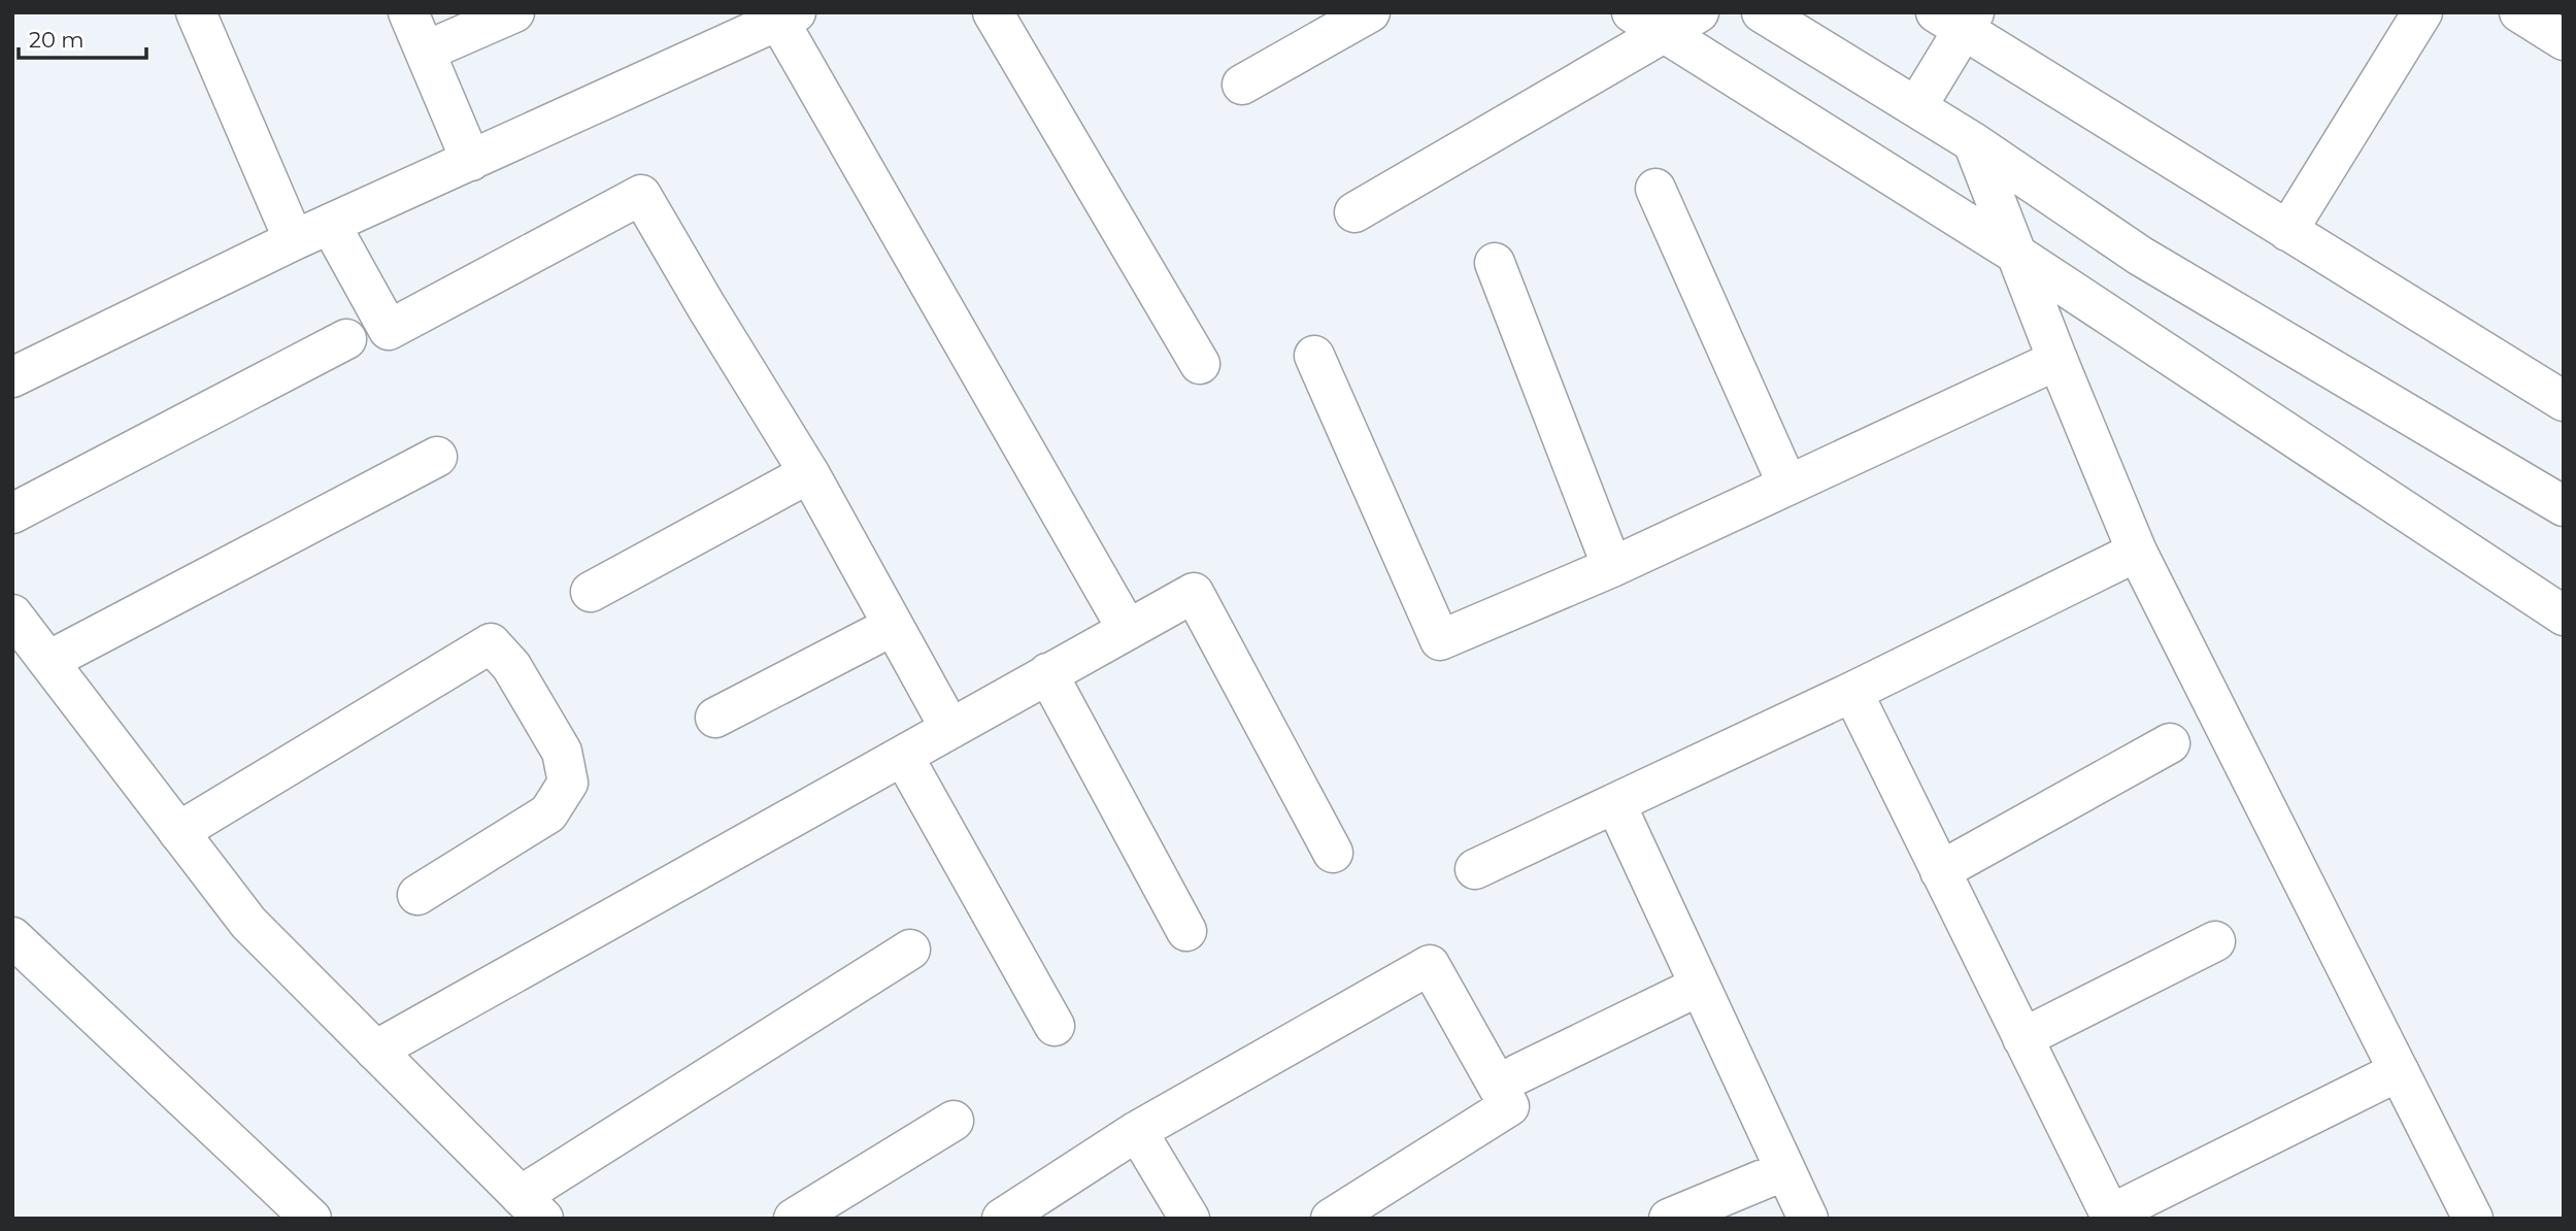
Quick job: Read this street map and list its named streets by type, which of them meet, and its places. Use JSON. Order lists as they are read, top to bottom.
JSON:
{
  "scale_bar": "20 m"
}
